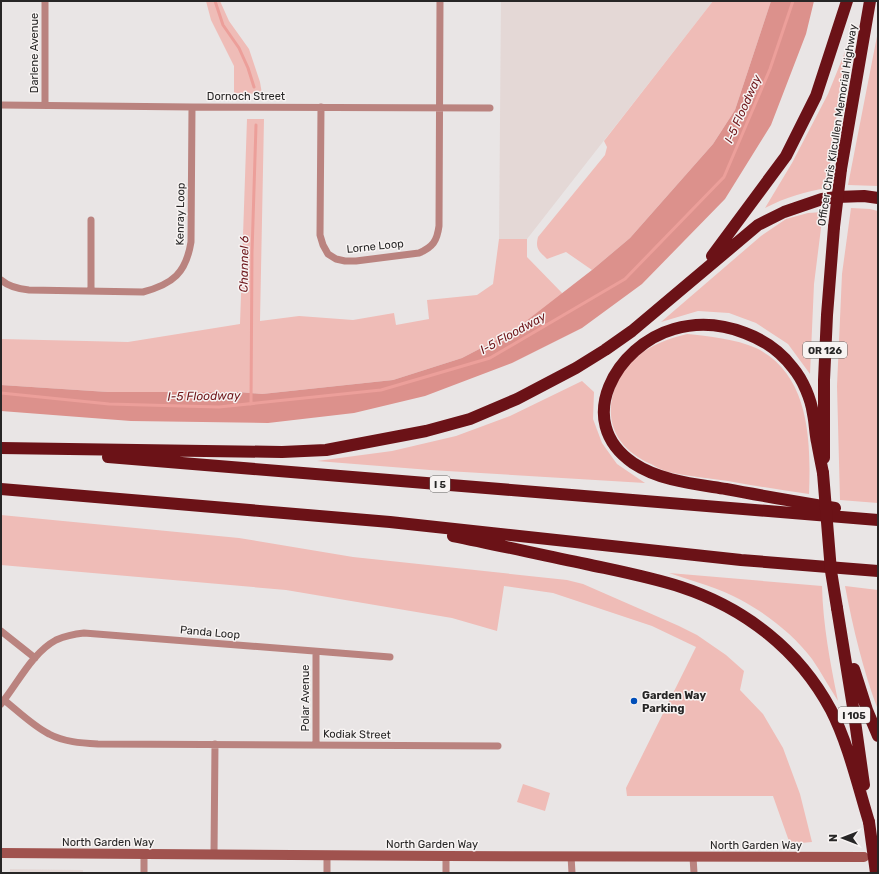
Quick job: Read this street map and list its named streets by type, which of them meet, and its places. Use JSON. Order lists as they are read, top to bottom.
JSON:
{
  "streets": {
    "highway": [
      "Officer Chris Kilcullen Memorial Highway",
      "OR 126",
      "I 5",
      "I 105"
    ],
    "street": [
      "Darlene Avenue",
      "Dornoch Street",
      "Kenray Loop",
      "Lorne Loop",
      "Panda Loop",
      "Polar Avenue",
      "Kodiak Street",
      "North Garden Way"
    ]
  },
  "crossings": [
    ["Darlene Avenue", "Dornoch Street"],
    ["Dornoch Street", "Kenray Loop"],
    ["Dornoch Street", "Lorne Loop"],
    ["Panda Loop", "Polar Avenue"],
    ["Panda Loop", "Kodiak Street"],
    ["Polar Avenue", "Kodiak Street"]
  ],
  "water": ["I-5 Floodway", "Channel 6"],
  "places": ["Garden Way Parking"],
  "north": "left"
}
